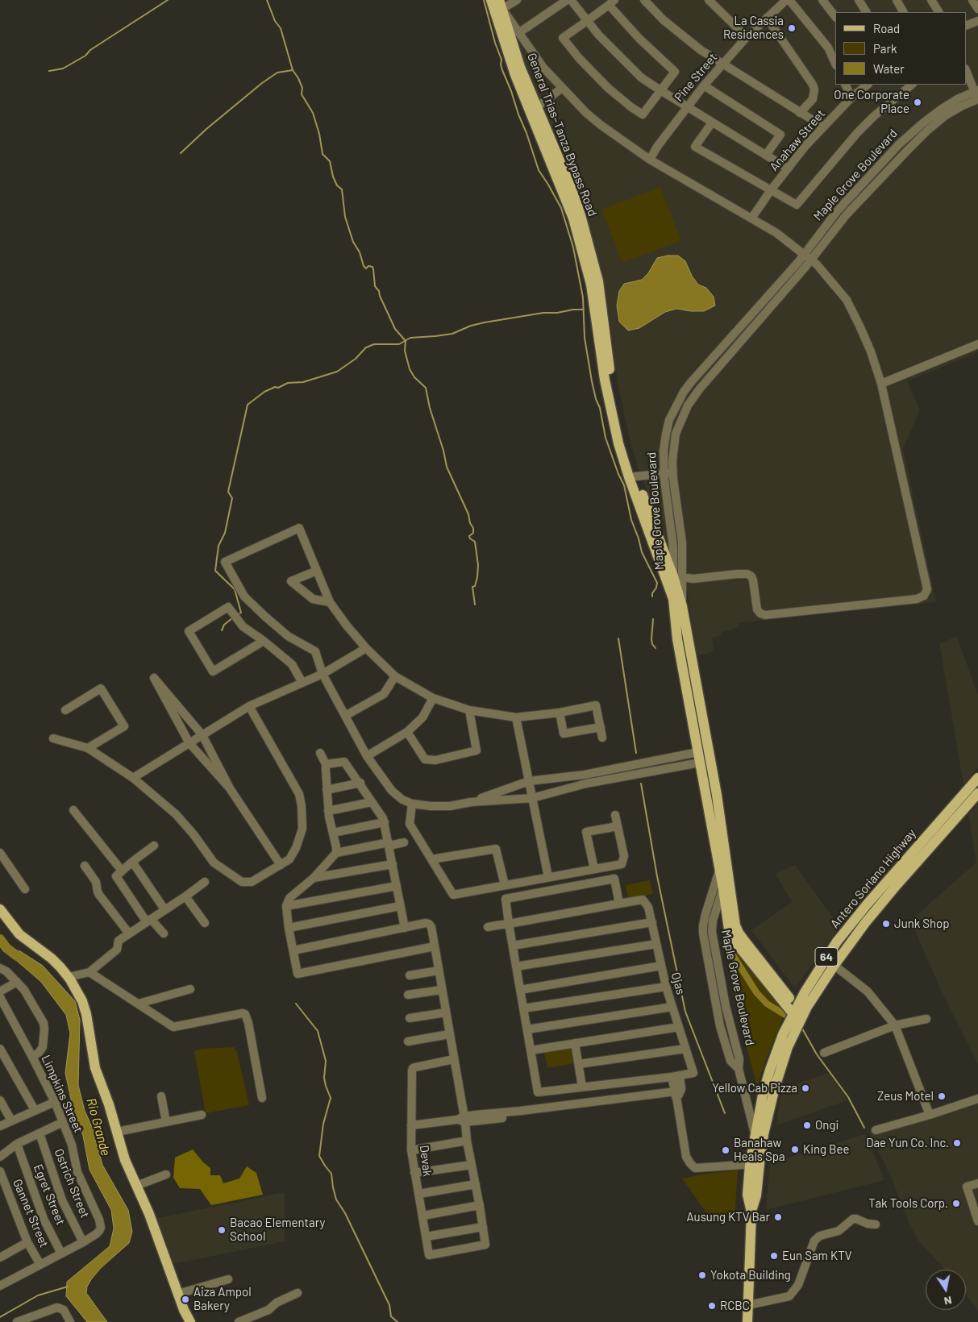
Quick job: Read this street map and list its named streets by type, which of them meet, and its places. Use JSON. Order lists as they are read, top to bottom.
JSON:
{
  "streets": {
    "main road": [
      "General Trias–Tanza Bypass Road",
      "Maple Grove Boulevard",
      "Antero Soriano Highway",
      "64"
    ],
    "street": [
      "Pine Street",
      "Anahaw Street",
      "Ojas",
      "Limpkins Street",
      "Devak",
      "Ostrich Street",
      "Egret Street",
      "Gannet Street"
    ]
  },
  "crossings": [
    ["General Trias–Tanza Bypass Road", "Maple Grove Boulevard"],
    ["Maple Grove Boulevard", "Antero Soriano Highway"],
    ["Limpkins Street", "Ostrich Street"]
  ],
  "water": ["Rio Grande"],
  "places": [
    "La Cassia Residences",
    "One Corporate Place",
    "Junk Shop",
    "Yellow Cab Pizza",
    "Zeus Motel",
    "Ongi",
    "Dae Yun Co. Inc.",
    "King Bee",
    "Banahaw Heals Spa",
    "Tak Tools Corp.",
    "Ausung KTV Bar",
    "Bacao Elementary School",
    "Eun Sam KTV",
    "Yokota Building",
    "Aiza Ampol Bakery",
    "RCBC"
  ],
  "legend": ["Road", "Park", "Water"],
  "north": "bottom"
}
